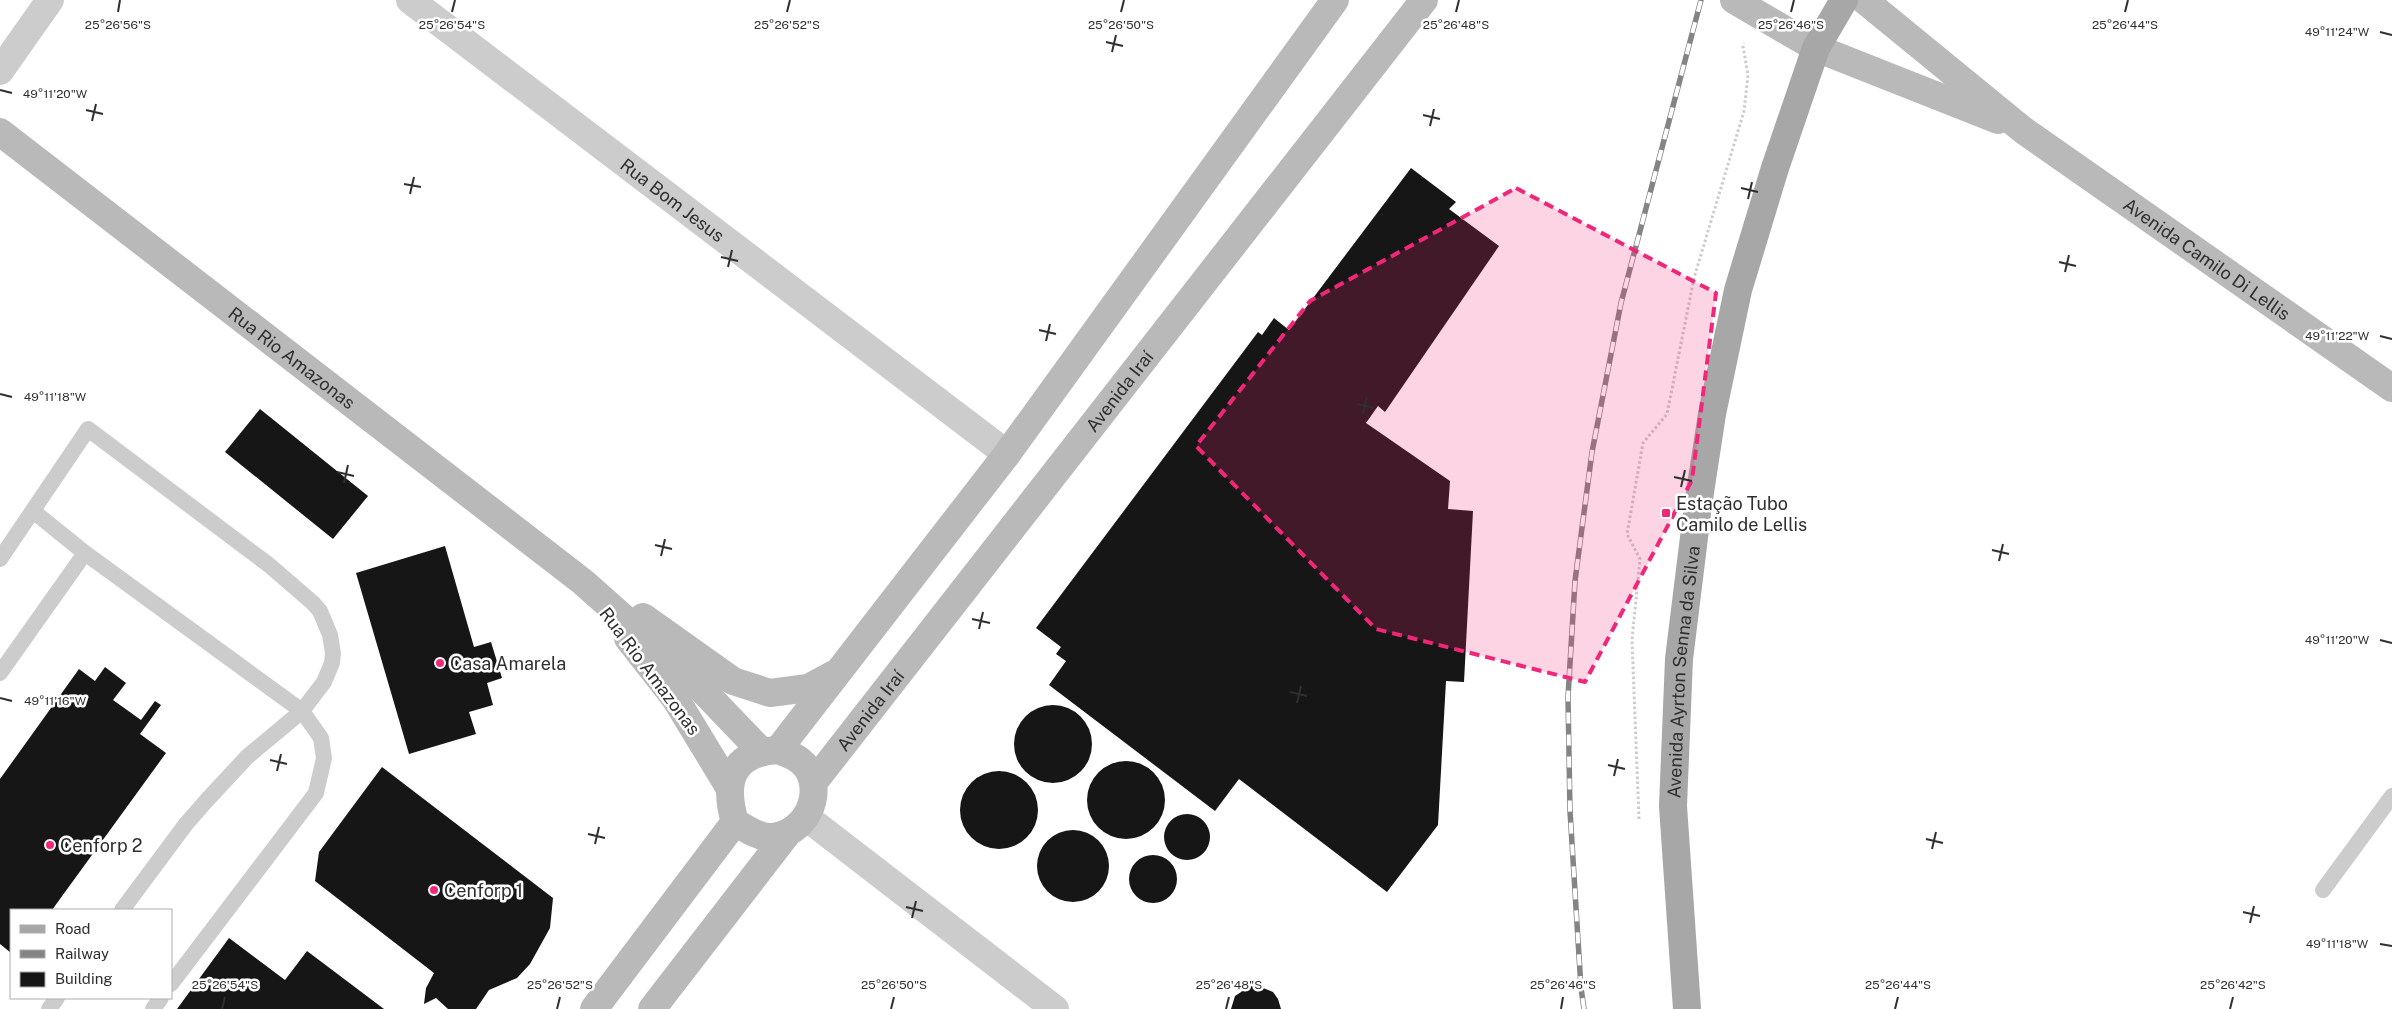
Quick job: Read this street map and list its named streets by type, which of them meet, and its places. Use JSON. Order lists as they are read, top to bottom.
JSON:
{
  "streets": {
    "main road": [
      "Avenida Camilo Di Lellis",
      "Rua Rio Amazonas",
      "Avenida Iraí",
      "Avenida Ayrton Senna da Silva"
    ],
    "street": ["Rua Bom Jesus"]
  },
  "crossings": [
    ["Avenida Camilo Di Lellis", "Avenida Ayrton Senna da Silva"],
    ["Rua Rio Amazonas", "Avenida Iraí"]
  ],
  "places": {
    "transit": ["Estação Tubo Camilo de Lellis"],
    "other": ["Casa Amarela", "Cenforp 2", "Cenforp 1"]
  },
  "legend": ["Road", "Railway", "Building"],
  "coordinates": [
    "25°26'56\"S",
    "25°26'54\"S",
    "25°26'52\"S",
    "25°26'50\"S",
    "25°26'48\"S",
    "25°26'46\"S",
    "25°26'44\"S",
    "49°11'24\"W",
    "49°11'20\"W",
    "49°11'22\"W",
    "49°11'18\"W",
    "49°11'16\"W",
    "25°26'42\"S"
  ]
}
